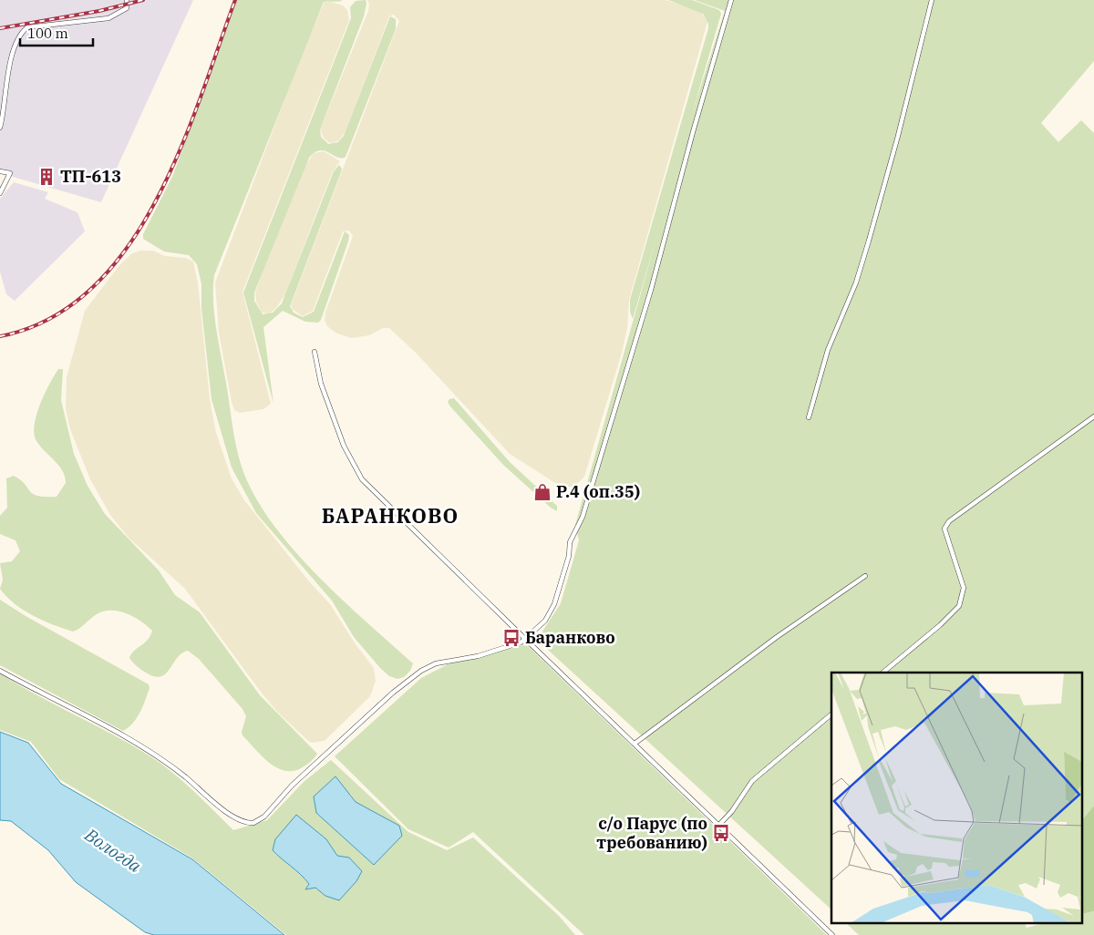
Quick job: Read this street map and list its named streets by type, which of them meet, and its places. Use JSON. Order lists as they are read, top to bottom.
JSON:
{
  "districts": ["БАРАНКОВО"],
  "water": ["Вологда"],
  "places": {
    "building": ["ТП-613"],
    "shop": ["Р.4 (оп.35)"],
    "bus stop": ["Баранково", "с/о Парус (по требованию)"]
  },
  "scale_bar": "100 m"
}
